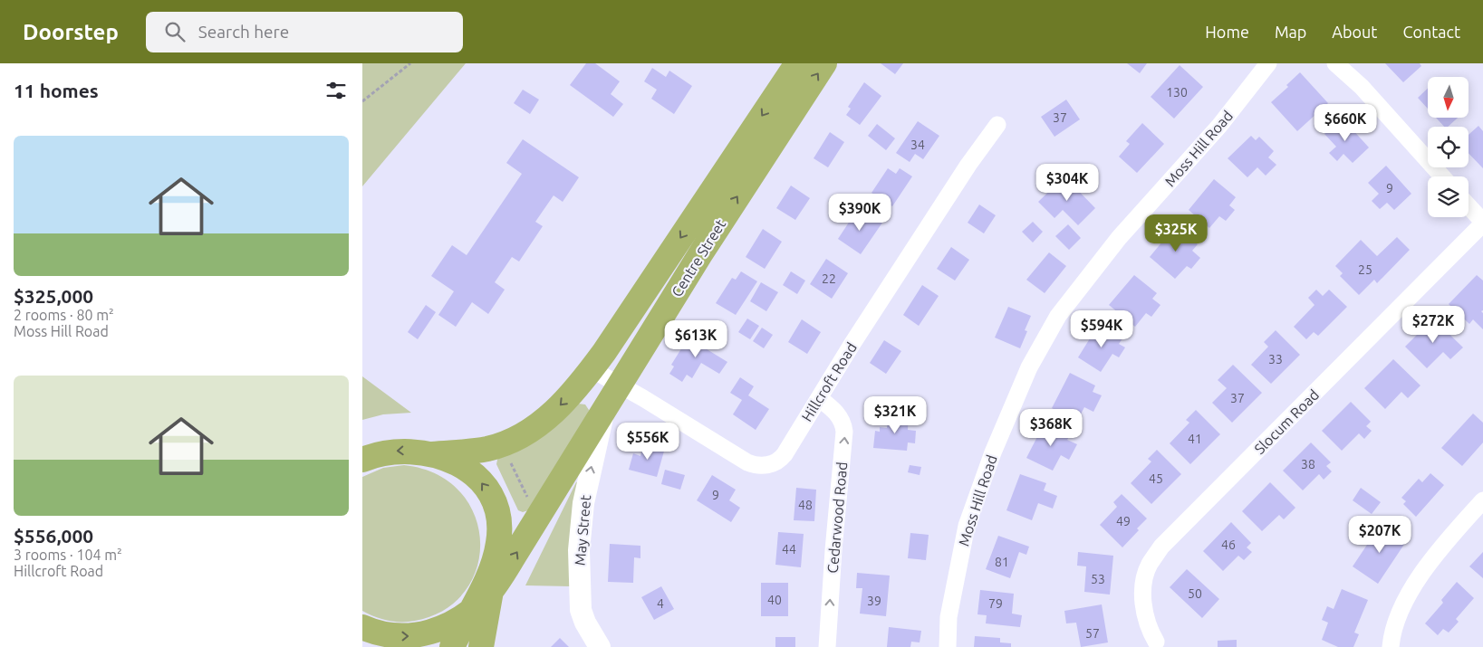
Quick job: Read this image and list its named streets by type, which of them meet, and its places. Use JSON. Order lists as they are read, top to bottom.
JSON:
{
  "streets": {
    "highway": ["Centre Street"],
    "street": [
      "Moss Hill Road",
      "Hillcroft Road",
      "Slocum Road",
      "Cedarwood Road",
      "May Street"
    ]
  },
  "crossings": [
    ["Centre Street", "Hillcroft Road"],
    ["Centre Street", "May Street"],
    ["Hillcroft Road", "Cedarwood Road"]
  ],
  "one_way": ["Cedarwood Road", "May Street"],
  "house_numbers": [
    "130",
    "37",
    "34",
    "9",
    "25",
    "22",
    "33",
    "37",
    "41",
    "38",
    "45",
    "9",
    "48",
    "49",
    "46",
    "44",
    "81",
    "53",
    "50",
    "40",
    "39",
    "4",
    "79",
    "57"
  ],
  "north": "bottom",
  "page": {
    "header": "Doorstep",
    "search": "Search here",
    "nav": [
      "Home",
      "Map",
      "About",
      "Contact"
    ],
    "heading": "11 homes",
    "price": [
      "$660K",
      "$304K",
      "$390K",
      "$325K",
      "$272K",
      "$594K",
      "$613K",
      "$321K",
      "$368K",
      "$556K",
      "$207K"
    ],
    "list": [
      {
        "name": "$325,000",
        "note": "2 rooms · 80 m² · Moss Hill Road"
      },
      {
        "name": "$556,000",
        "note": "3 rooms · 104 m² · Hillcroft Road"
      }
    ]
  }
}
